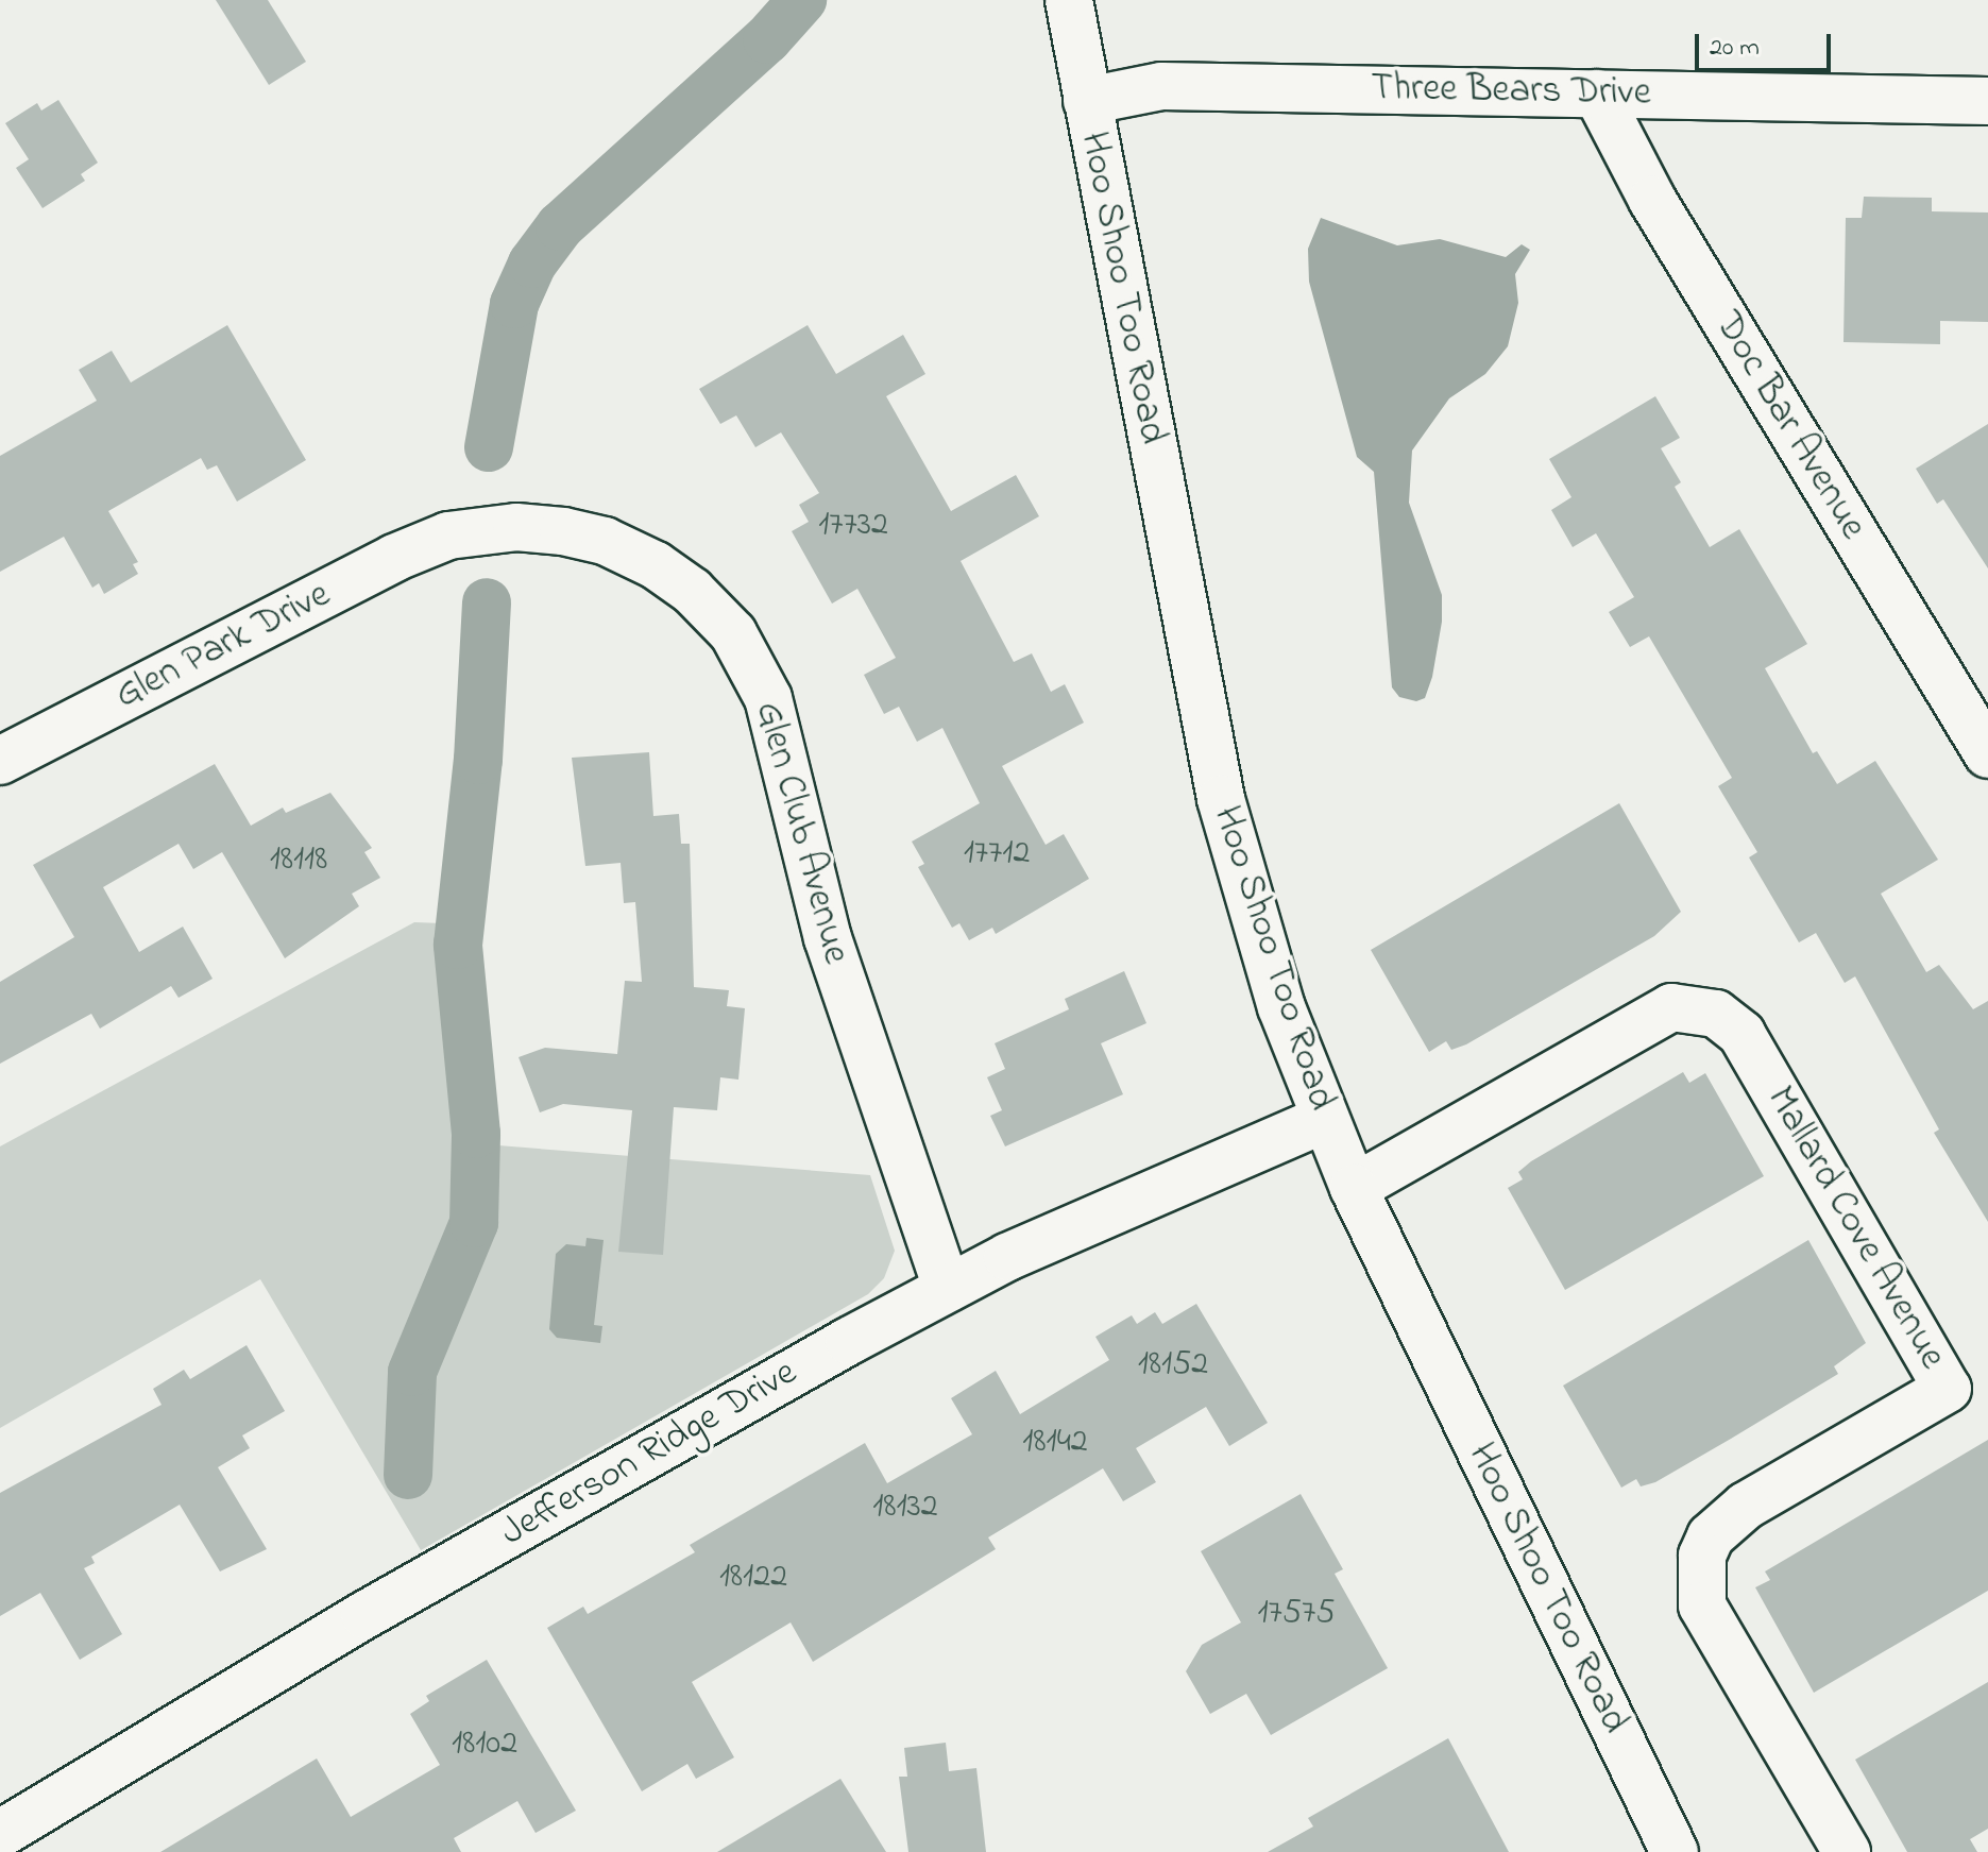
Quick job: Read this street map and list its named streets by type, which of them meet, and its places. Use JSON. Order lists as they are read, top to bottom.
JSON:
{
  "streets": {
    "street": [
      "Three Bears Drive",
      "Hoo Shoo Too Road",
      "Doc Bar Avenue",
      "Glen Park Drive",
      "Glen Club Avenue",
      "Mallard Cove Avenue",
      "Jefferson Ridge Drive"
    ]
  },
  "crossings": [
    ["Three Bears Drive", "Hoo Shoo Too Road"],
    ["Three Bears Drive", "Doc Bar Avenue"],
    ["Hoo Shoo Too Road", "Mallard Cove Avenue"],
    ["Hoo Shoo Too Road", "Jefferson Ridge Drive"],
    ["Glen Park Drive", "Glen Club Avenue"],
    ["Glen Club Avenue", "Jefferson Ridge Drive"]
  ],
  "house_numbers": [
    "17732",
    "17712",
    "18118",
    "18152",
    "18142",
    "18132",
    "18122",
    "17575",
    "18102"
  ],
  "scale_bar": "20 m"
}
